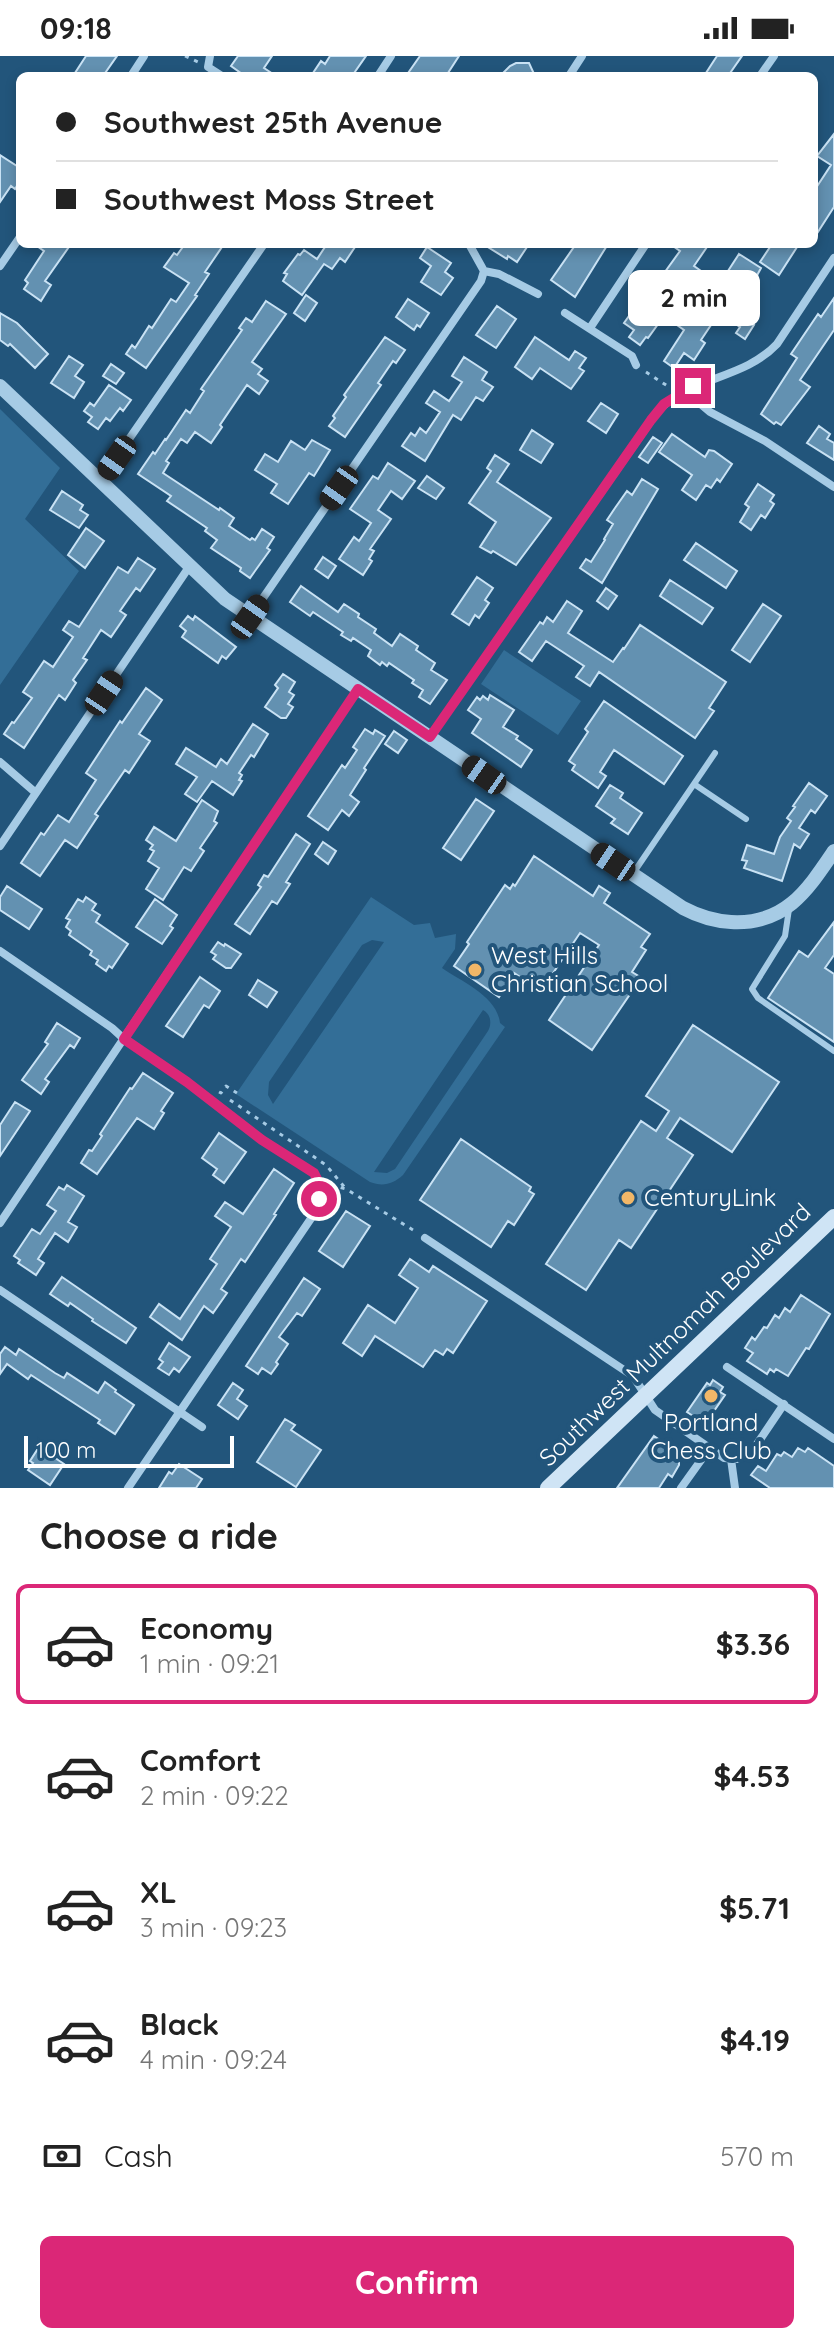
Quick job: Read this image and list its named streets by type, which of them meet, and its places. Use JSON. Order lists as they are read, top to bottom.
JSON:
{
  "streets": {
    "main road": ["Southwest Multnomah Boulevard"]
  },
  "places": ["West Hills Christian School", "CenturyLink", "Portland Chess Club"],
  "scale_bar": "100 m",
  "page": {
    "status": "09:18",
    "banner": ["Southwest 25th Avenue", "Southwest Moss Street"],
    "bubble": "2 min",
    "scale": "100 m",
    "heading": "Choose a ride",
    "list": [
      {
        "name": "Economy",
        "note": "1 min · 09:21",
        "value": "$3.36"
      },
      {
        "name": "Comfort",
        "note": "2 min · 09:22",
        "value": "$4.53"
      },
      {
        "name": "XL",
        "note": "3 min · 09:23",
        "value": "$5.71"
      },
      {
        "name": "Black",
        "note": "4 min · 09:24",
        "value": "$4.19"
      }
    ],
    "pay": ["Cash", "570 m"],
    "buttons": "Confirm"
  }
}
